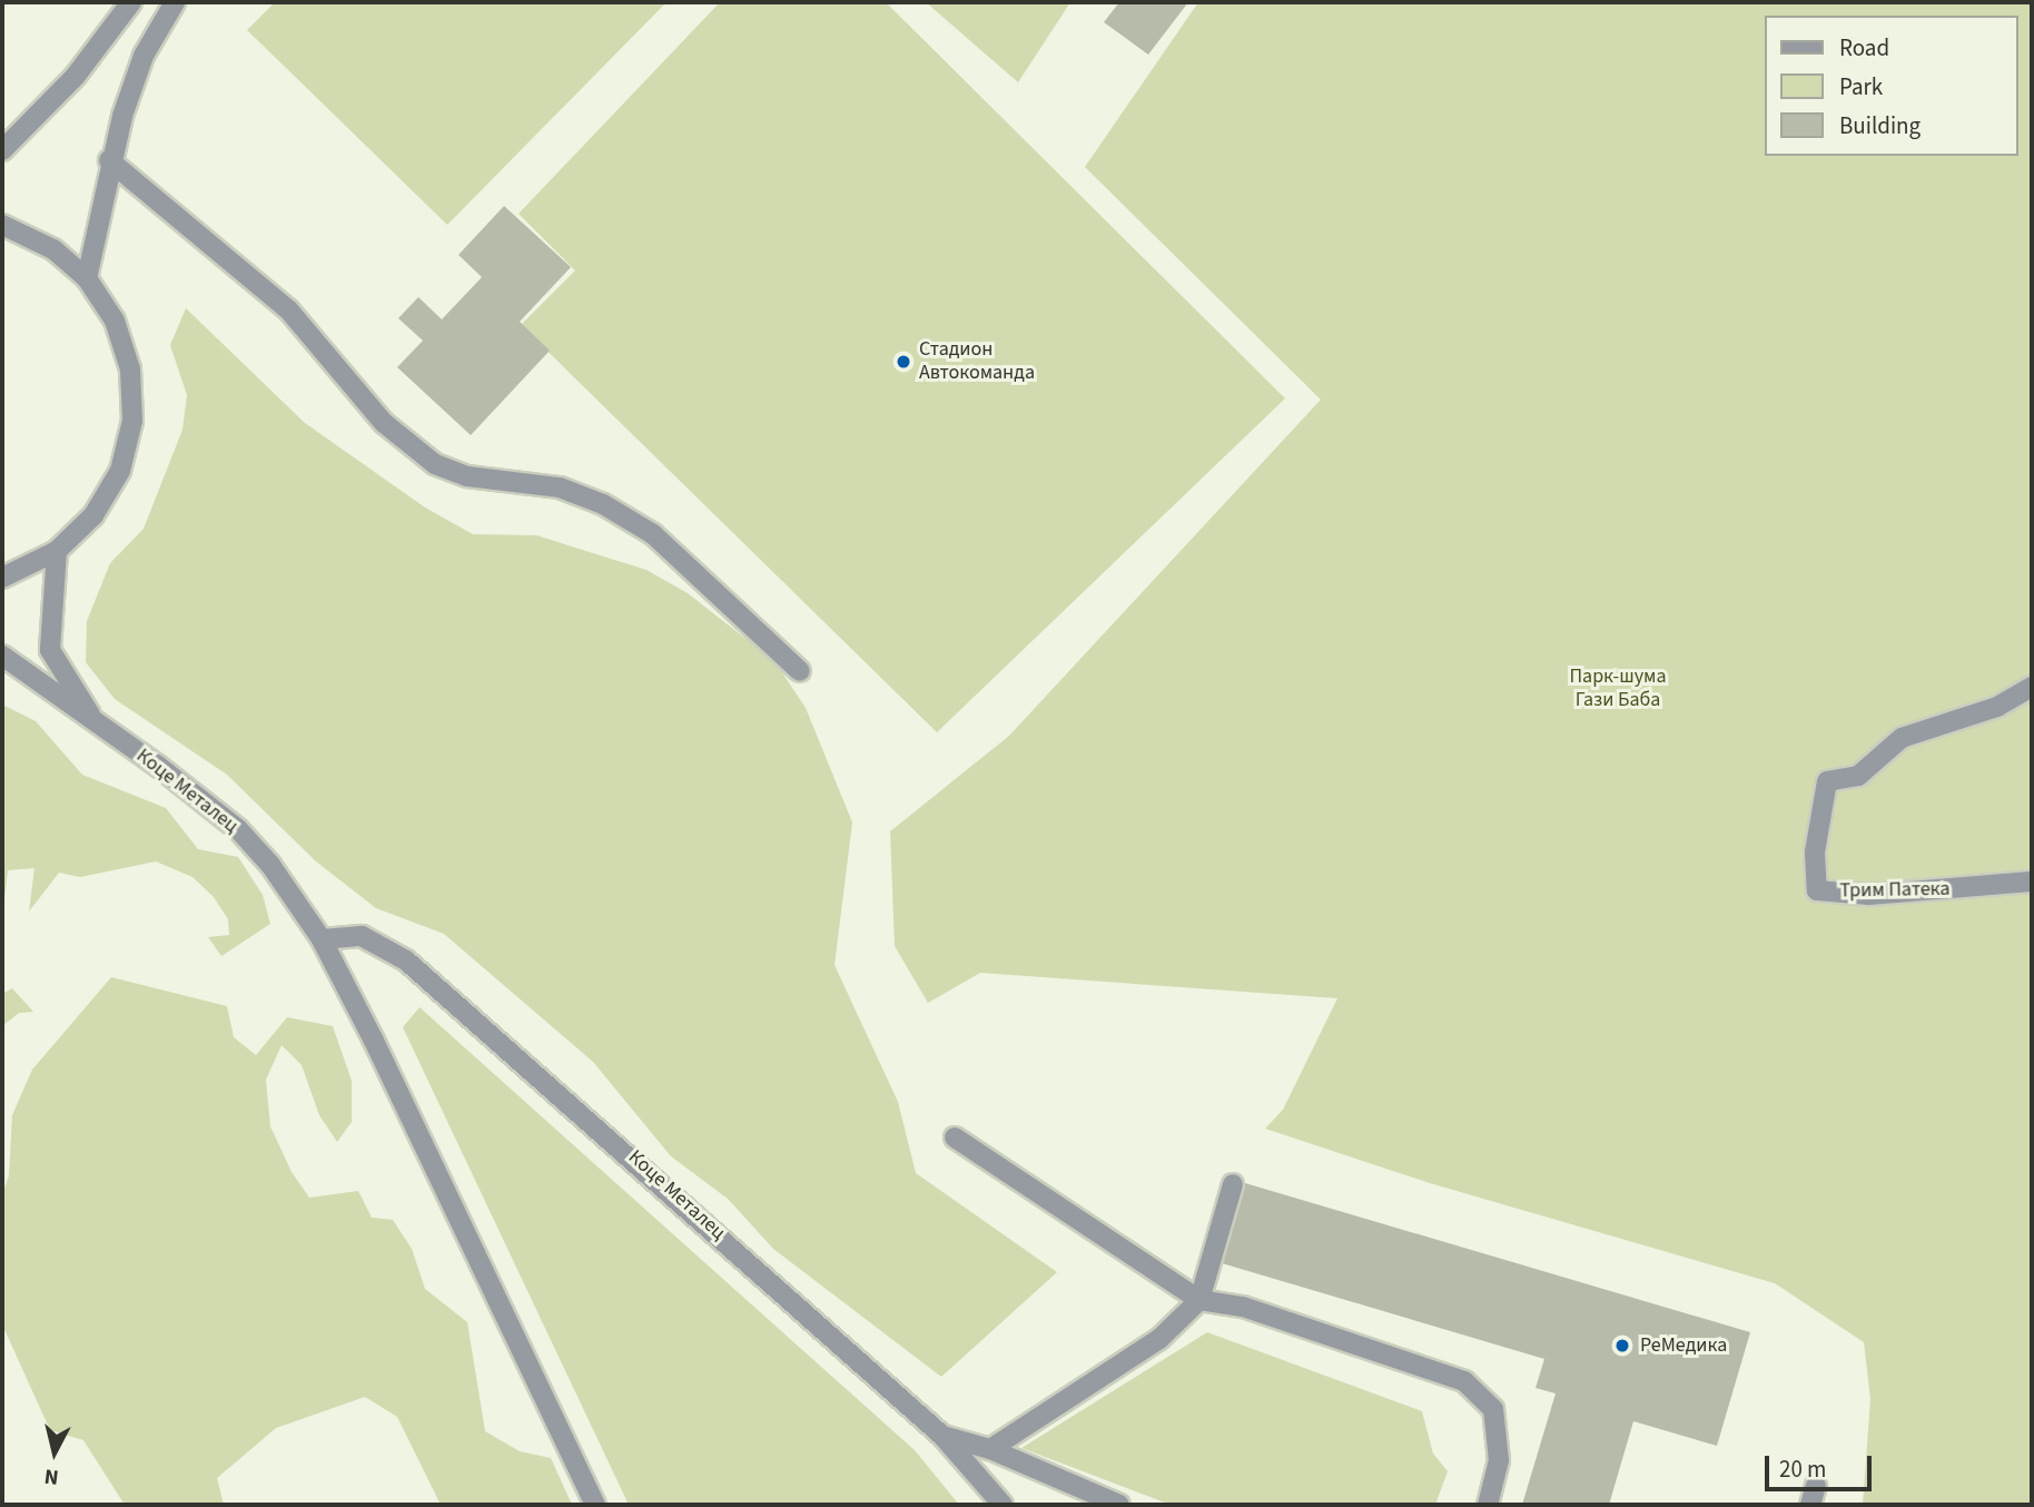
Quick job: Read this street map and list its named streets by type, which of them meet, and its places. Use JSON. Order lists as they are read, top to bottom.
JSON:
{
  "streets": {
    "street": ["Коце Металец", "Трим Патека"]
  },
  "parks": ["Парк-шума Гази Баба"],
  "places": ["Стадион Автокоманда", "РеМедика"],
  "legend": ["Road", "Park", "Building"],
  "scale_bar": "20 m",
  "north": "bottom"
}
